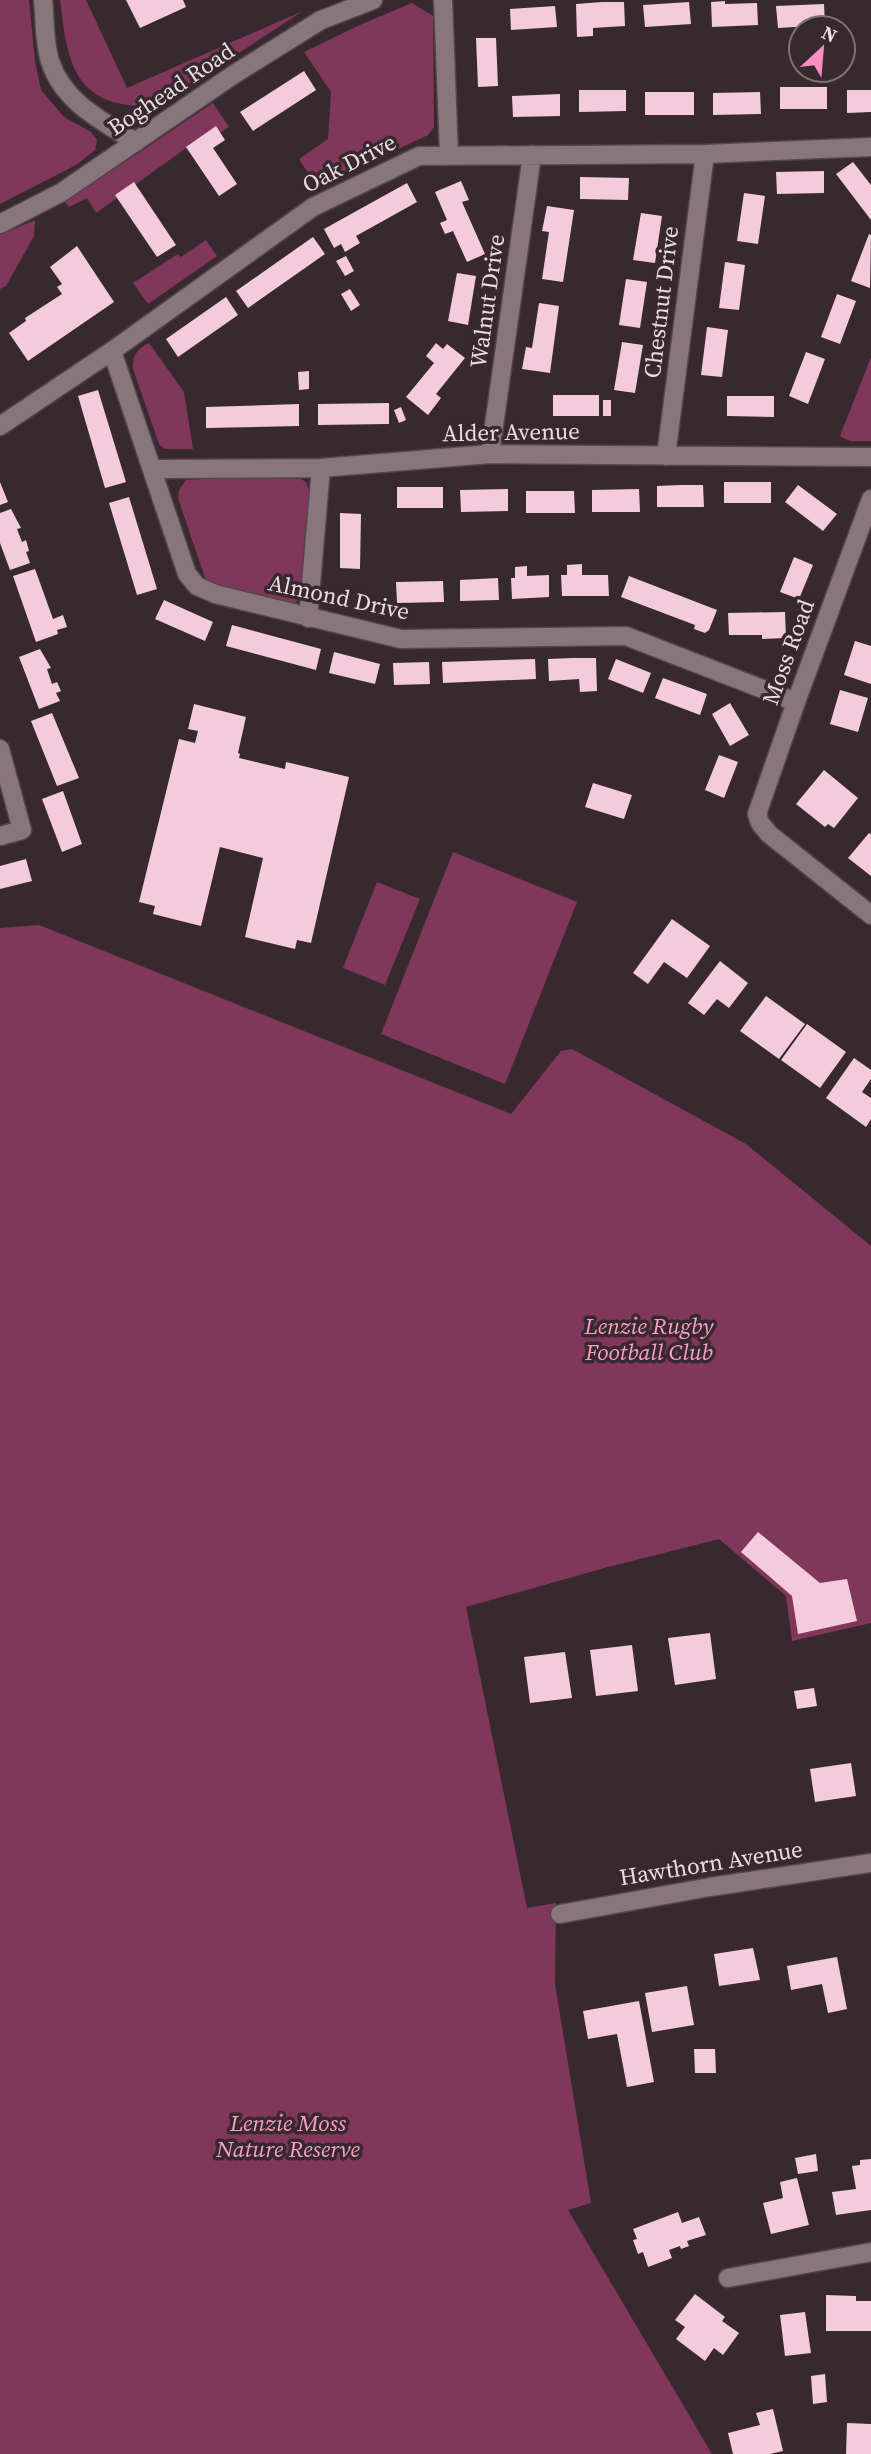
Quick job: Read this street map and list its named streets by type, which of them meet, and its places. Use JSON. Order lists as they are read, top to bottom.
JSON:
{
  "streets": {
    "street": [
      "Boghead Road",
      "Oak Drive",
      "Walnut Drive",
      "Chestnut Drive",
      "Alder Avenue",
      "Almond Drive",
      "Moss Road",
      "Hawthorn Avenue"
    ]
  },
  "crossings": [
    ["Oak Drive", "Walnut Drive"],
    ["Oak Drive", "Chestnut Drive"],
    ["Oak Drive", "Almond Drive"],
    ["Walnut Drive", "Alder Avenue"],
    ["Chestnut Drive", "Alder Avenue"],
    ["Alder Avenue", "Almond Drive"],
    ["Almond Drive", "Moss Road"]
  ],
  "parks": ["Lenzie Rugby Football Club", "Lenzie Moss Nature Reserve"],
  "north": "top right"
}
